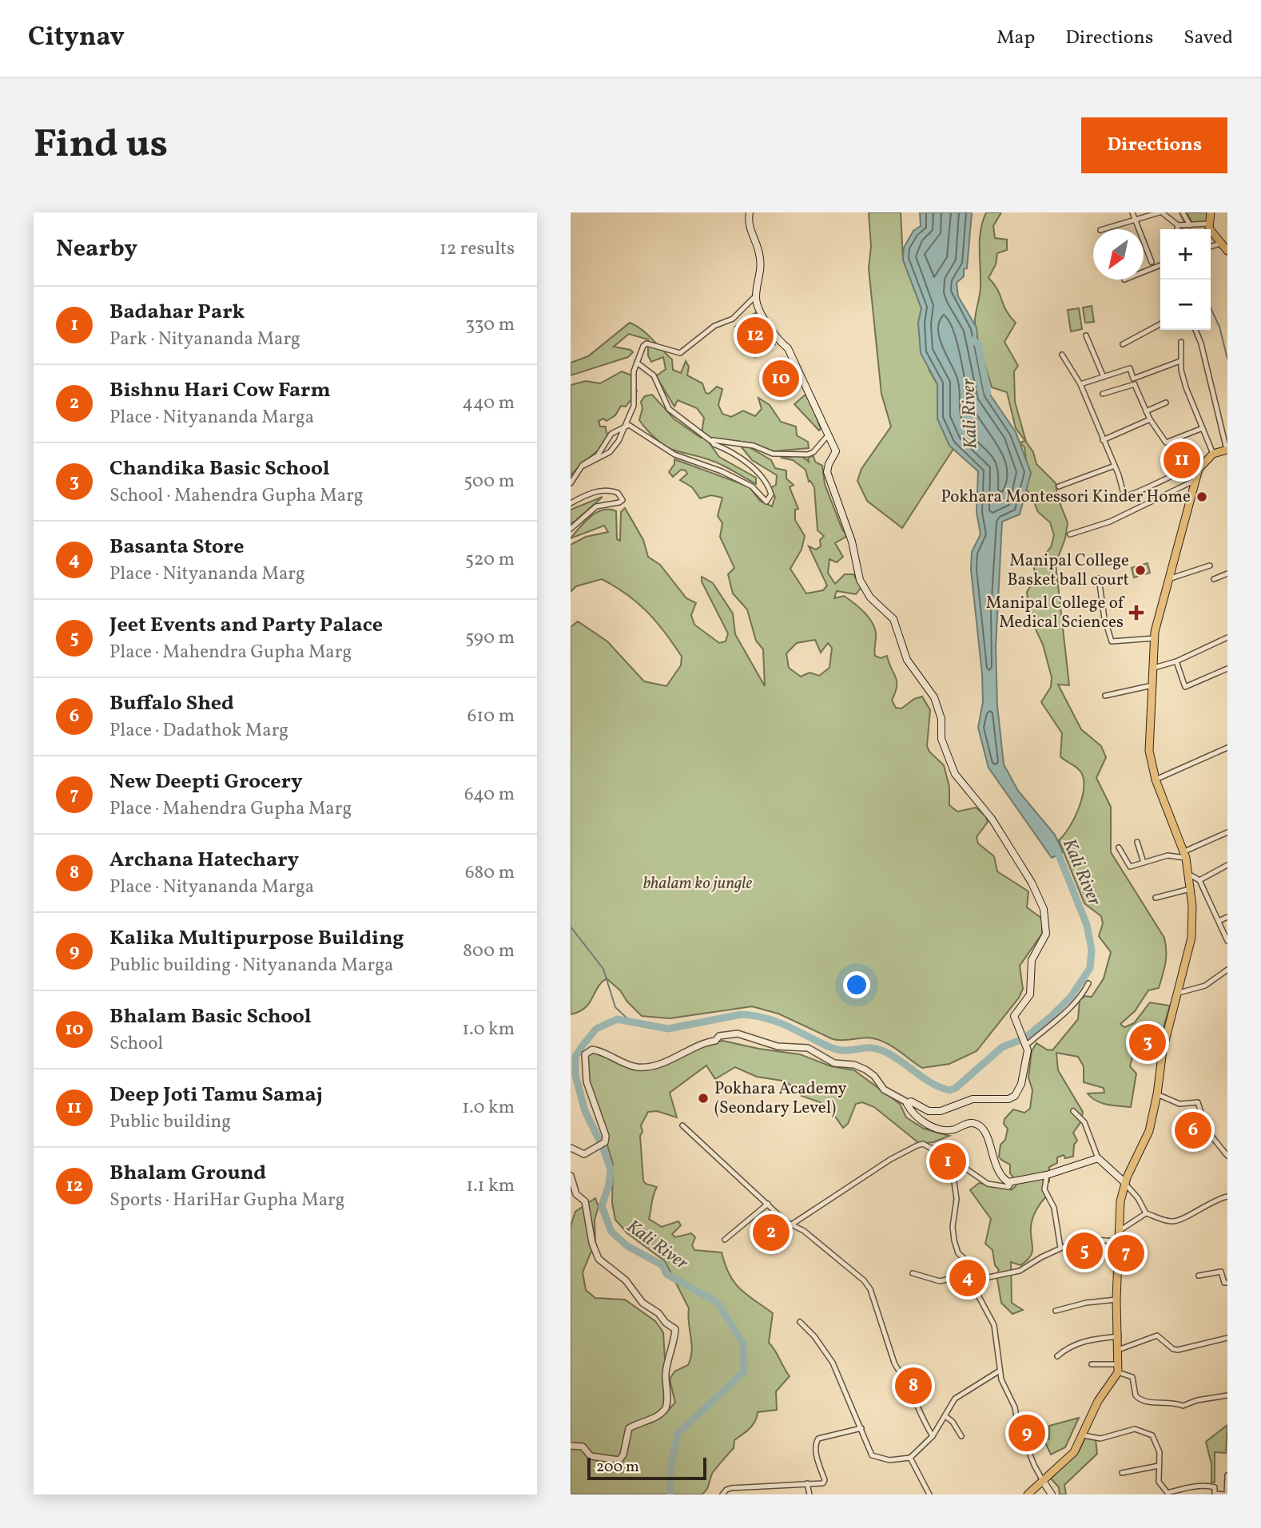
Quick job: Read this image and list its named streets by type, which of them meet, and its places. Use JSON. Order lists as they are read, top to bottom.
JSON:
{
  "water": ["Kali River"],
  "parks": ["bhalam ko jungle"],
  "places": {
    "other": ["Pokhara Montessori Kinder Home", "Manipal College Basket ball court", "Pokhara Academy (Seondary Level)"],
    "health": ["Manipal College of Medical Sciences"]
  },
  "scale_bar": "200 m",
  "north": "bottom left",
  "page": {
    "header": "Citynav",
    "nav": ["Map", "Directions", "Saved"],
    "buttons": "Directions",
    "title": "Find us",
    "heading": ["Nearby", "12 results"],
    "map_buttons": ["+", "−"],
    "list": [
      {
        "mark": "1",
        "name": "Badahar Park",
        "note": "Park · Nityananda Marg",
        "value": "330 m"
      },
      {
        "mark": "2",
        "name": "Bishnu Hari Cow Farm",
        "note": "Place · Nityananda Marga",
        "value": "440 m"
      },
      {
        "mark": "3",
        "name": "Chandika Basic School",
        "note": "School · Mahendra Gupha Marg",
        "value": "500 m"
      },
      {
        "mark": "4",
        "name": "Basanta Store",
        "note": "Place · Nityananda Marg",
        "value": "520 m"
      },
      {
        "mark": "5",
        "name": "Jeet Events and Party Palace",
        "note": "Place · Mahendra Gupha Marg",
        "value": "590 m"
      },
      {
        "mark": "6",
        "name": "Buffalo Shed",
        "note": "Place · Dadathok Marg",
        "value": "610 m"
      },
      {
        "mark": "7",
        "name": "New Deepti Grocery",
        "note": "Place · Mahendra Gupha Marg",
        "value": "640 m"
      },
      {
        "mark": "8",
        "name": "Archana Hatechary",
        "note": "Place · Nityananda Marga",
        "value": "680 m"
      },
      {
        "mark": "9",
        "name": "Kalika Multipurpose Building",
        "note": "Public building · Nityananda Marga",
        "value": "800 m"
      },
      {
        "mark": "10",
        "name": "Bhalam Basic School",
        "note": "School",
        "value": "1.0 km"
      },
      {
        "mark": "11",
        "name": "Deep Joti Tamu Samaj",
        "note": "Public building",
        "value": "1.0 km"
      },
      {
        "mark": "12",
        "name": "Bhalam Ground",
        "note": "Sports · HariHar Gupha Marg",
        "value": "1.1 km"
      }
    ],
    "pins": [
      "12",
      "10",
      "11",
      "3",
      "6",
      "1",
      "2",
      "5",
      "7",
      "4",
      "8",
      "9"
    ],
    "scale": "200 m"
  }
}
